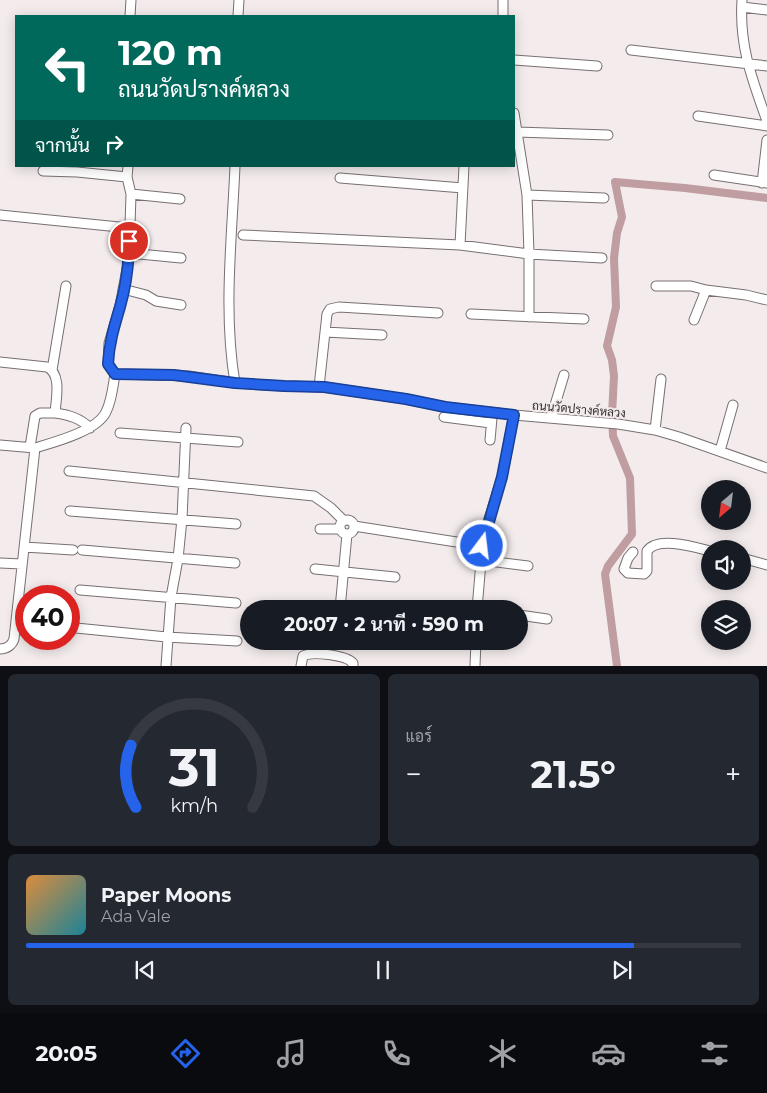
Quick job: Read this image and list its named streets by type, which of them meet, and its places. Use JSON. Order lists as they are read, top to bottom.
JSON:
{
  "streets": {
    "street": ["ถนนวัดปรางค์หลวง"]
  },
  "north": "bottom left",
  "page": {
    "turn": ["120 m", "ถนนวัดปรางค์หลวง"],
    "then": "จากนั้น",
    "limit": "40",
    "trip": "20:07 · 2 นาที · 590 m",
    "tile": "แอร์",
    "heat": ["−", "21.5°", "+"],
    "song": ["Paper Moons", "Ada Vale"],
    "tabs": "20:05",
    "gauge": ["31", "km/h"]
  }
}
